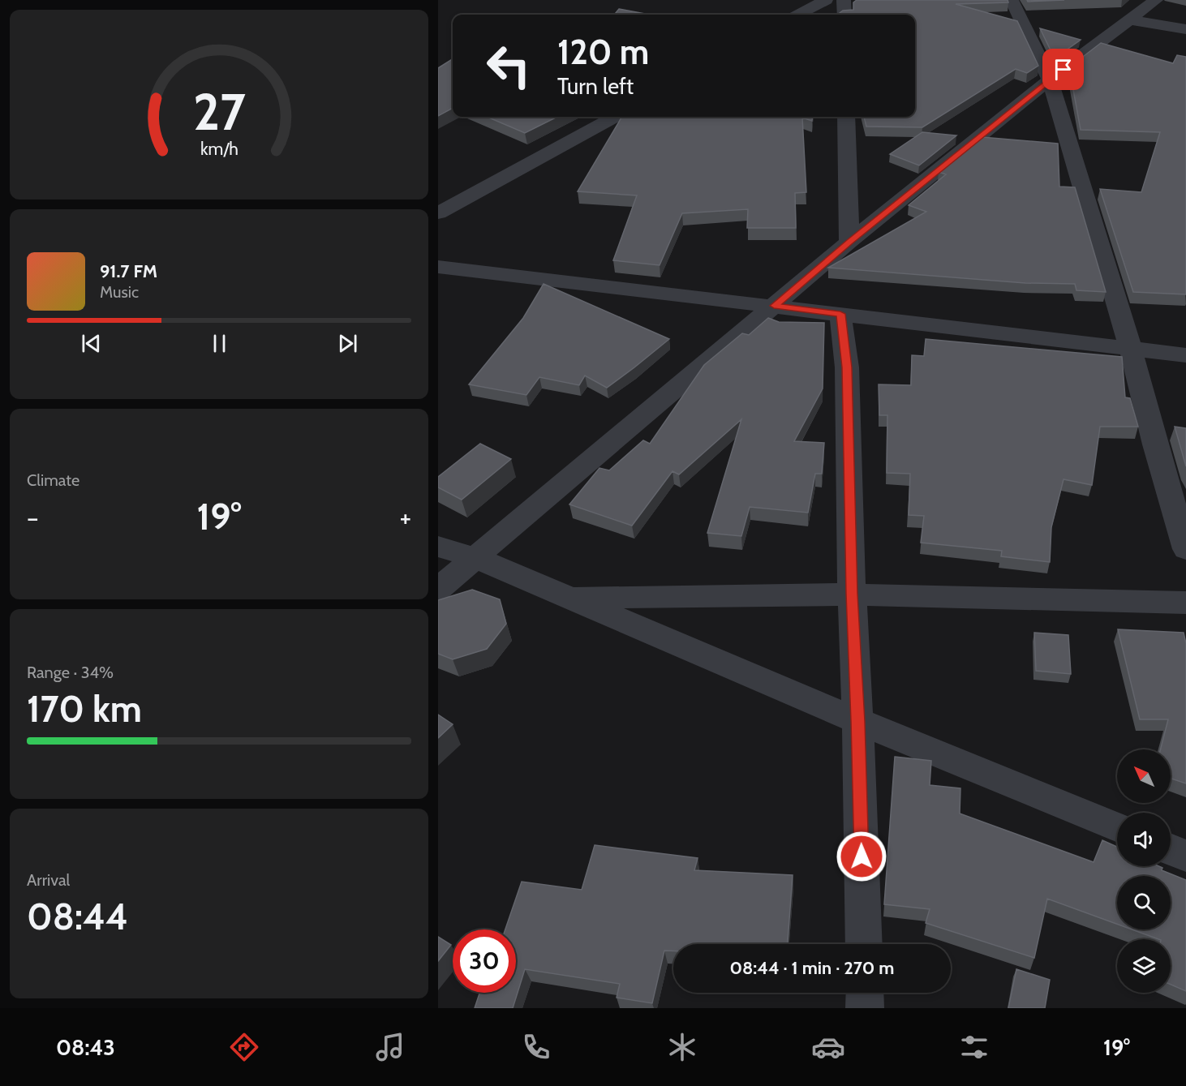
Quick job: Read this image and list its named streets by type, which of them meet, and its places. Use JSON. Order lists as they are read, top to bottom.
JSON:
{
  "north": "top left",
  "page": {
    "turn": ["120 m", "Turn left"],
    "song": ["91.7 FM", "Music"],
    "tile": [
      "Climate",
      ["Range · 34%", "170 km"],
      ["Arrival", "08:44"]
    ],
    "heat": ["−", "19°", "+"],
    "limit": "30",
    "trip": "08:44 · 1 min · 270 m",
    "tabs": ["08:43", "19°"],
    "gauge": ["27", "km/h"]
  }
}
